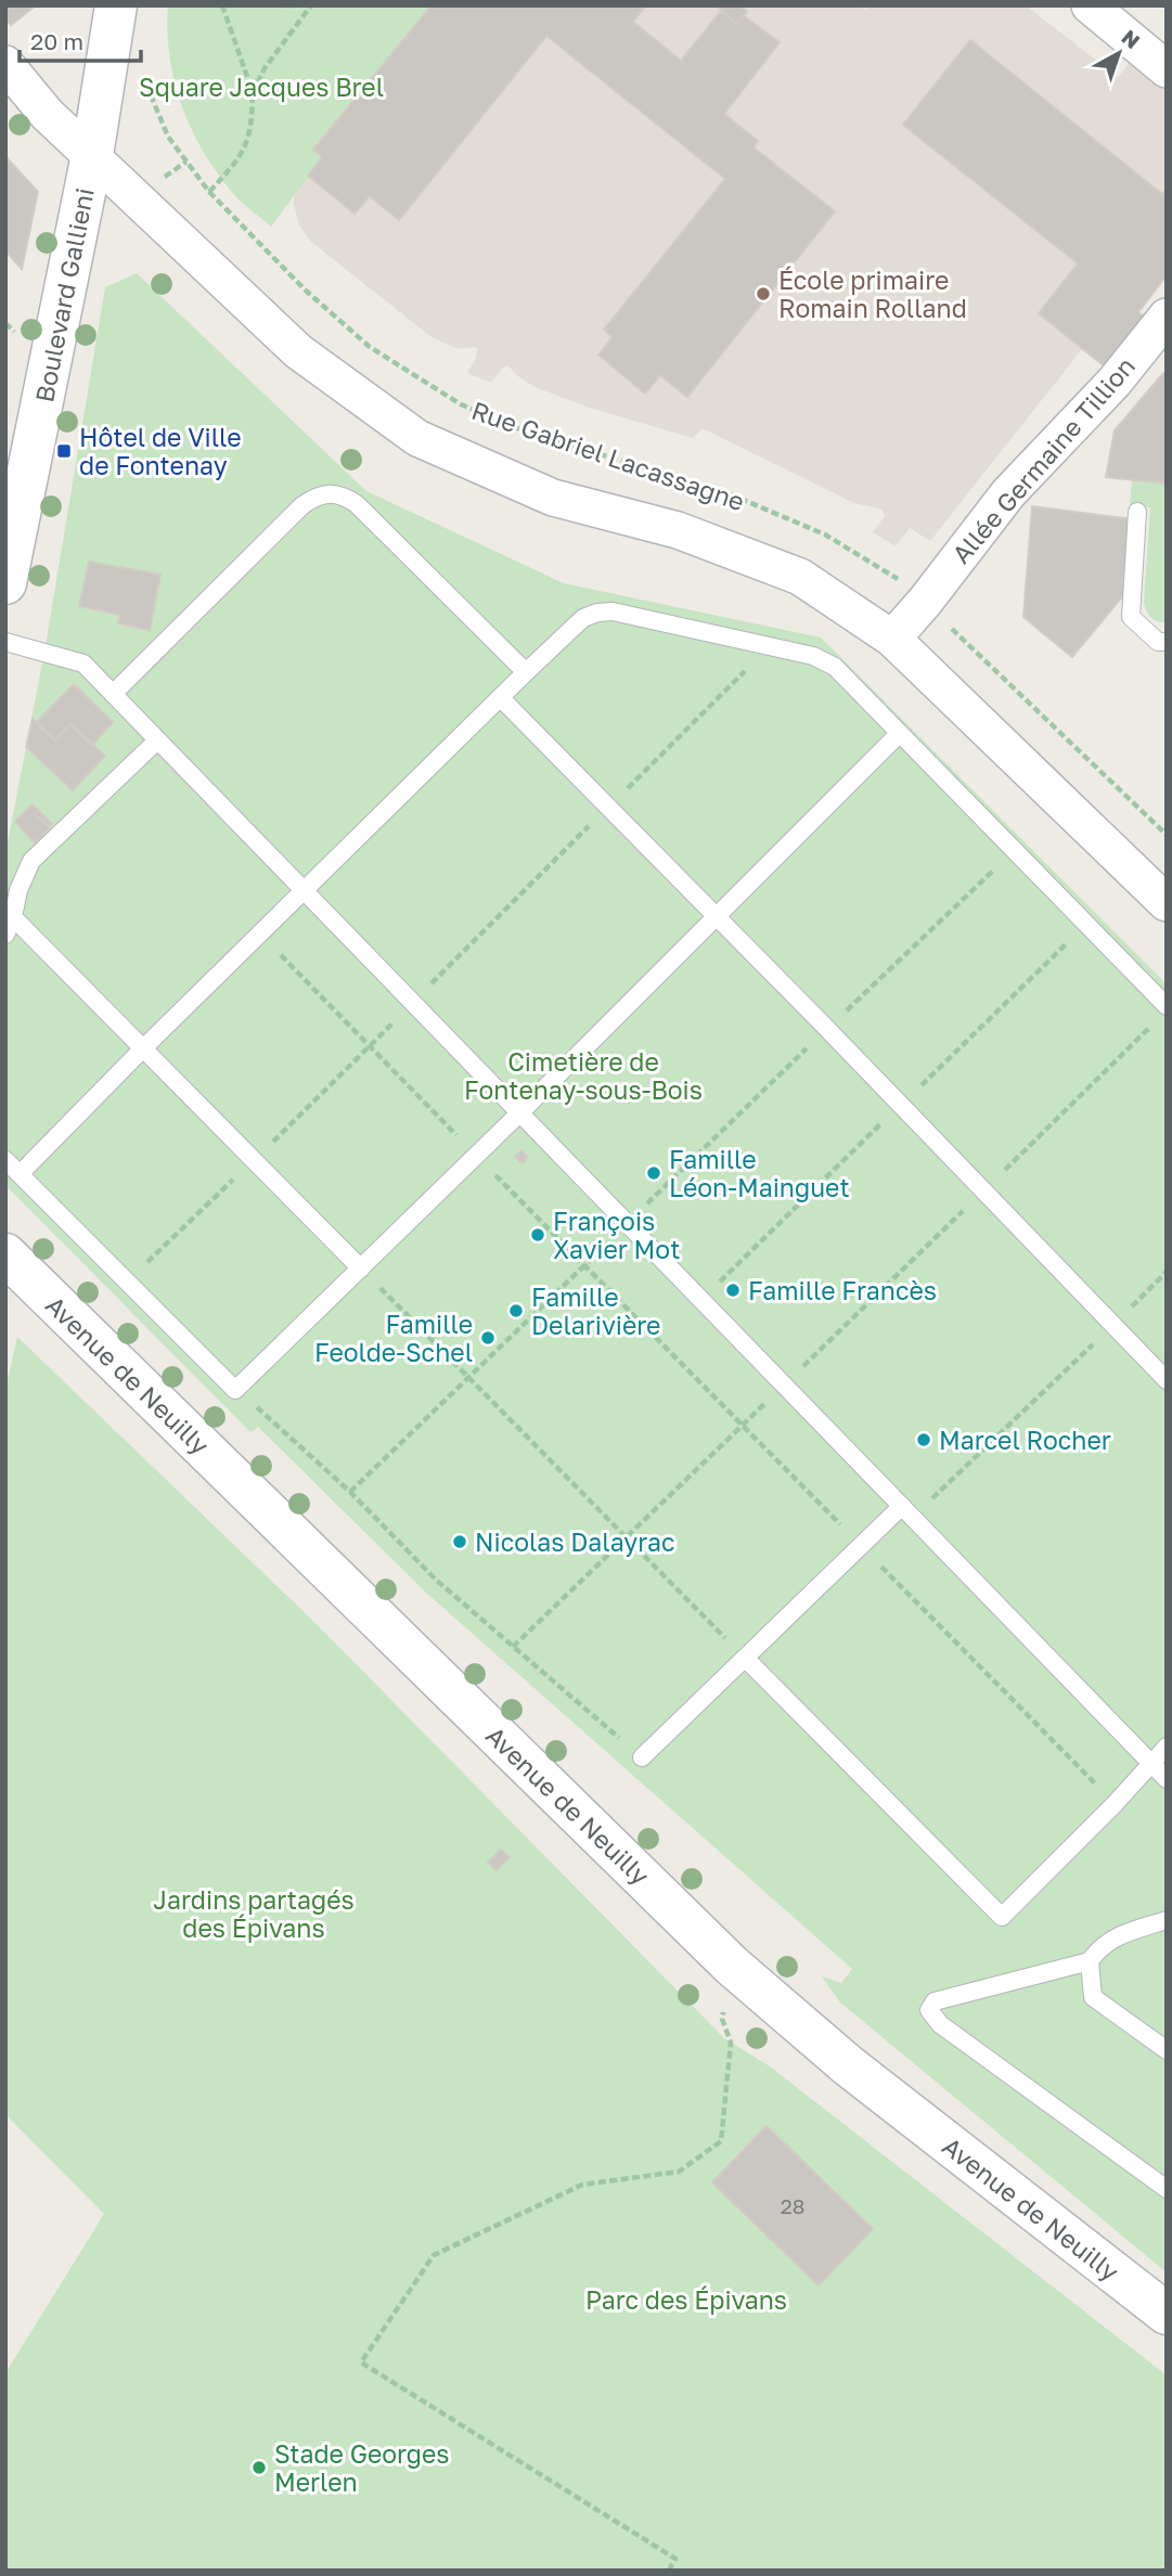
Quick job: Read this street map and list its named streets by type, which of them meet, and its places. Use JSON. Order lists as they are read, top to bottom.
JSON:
{
  "streets": {
    "street": [
      "Boulevard Gallieni",
      "Rue Gabriel Lacassagne",
      "Allée Germaine Tillion",
      "Avenue de Neuilly"
    ]
  },
  "crossings": [
    ["Boulevard Gallieni", "Rue Gabriel Lacassagne"],
    ["Rue Gabriel Lacassagne", "Allée Germaine Tillion"]
  ],
  "parks": [
    "Square Jacques Brel",
    "Cimetière de Fontenay-sous-Bois",
    "Jardins partagés des Épivans",
    "Parc des Épivans"
  ],
  "places": {
    "other": [
      "École primaire Romain Rolland",
      "Famille Léon-Mainguet",
      "François Xavier Mot",
      "Famille Francès",
      "Famille Delarivière",
      "Famille Feolde-Schel",
      "Marcel Rocher",
      "Nicolas Dalayrac",
      "Stade Georges Merlen"
    ],
    "transit": ["Hôtel de Ville de Fontenay"]
  },
  "house_numbers": ["28"],
  "scale_bar": "20 m",
  "north": "top right"
}
